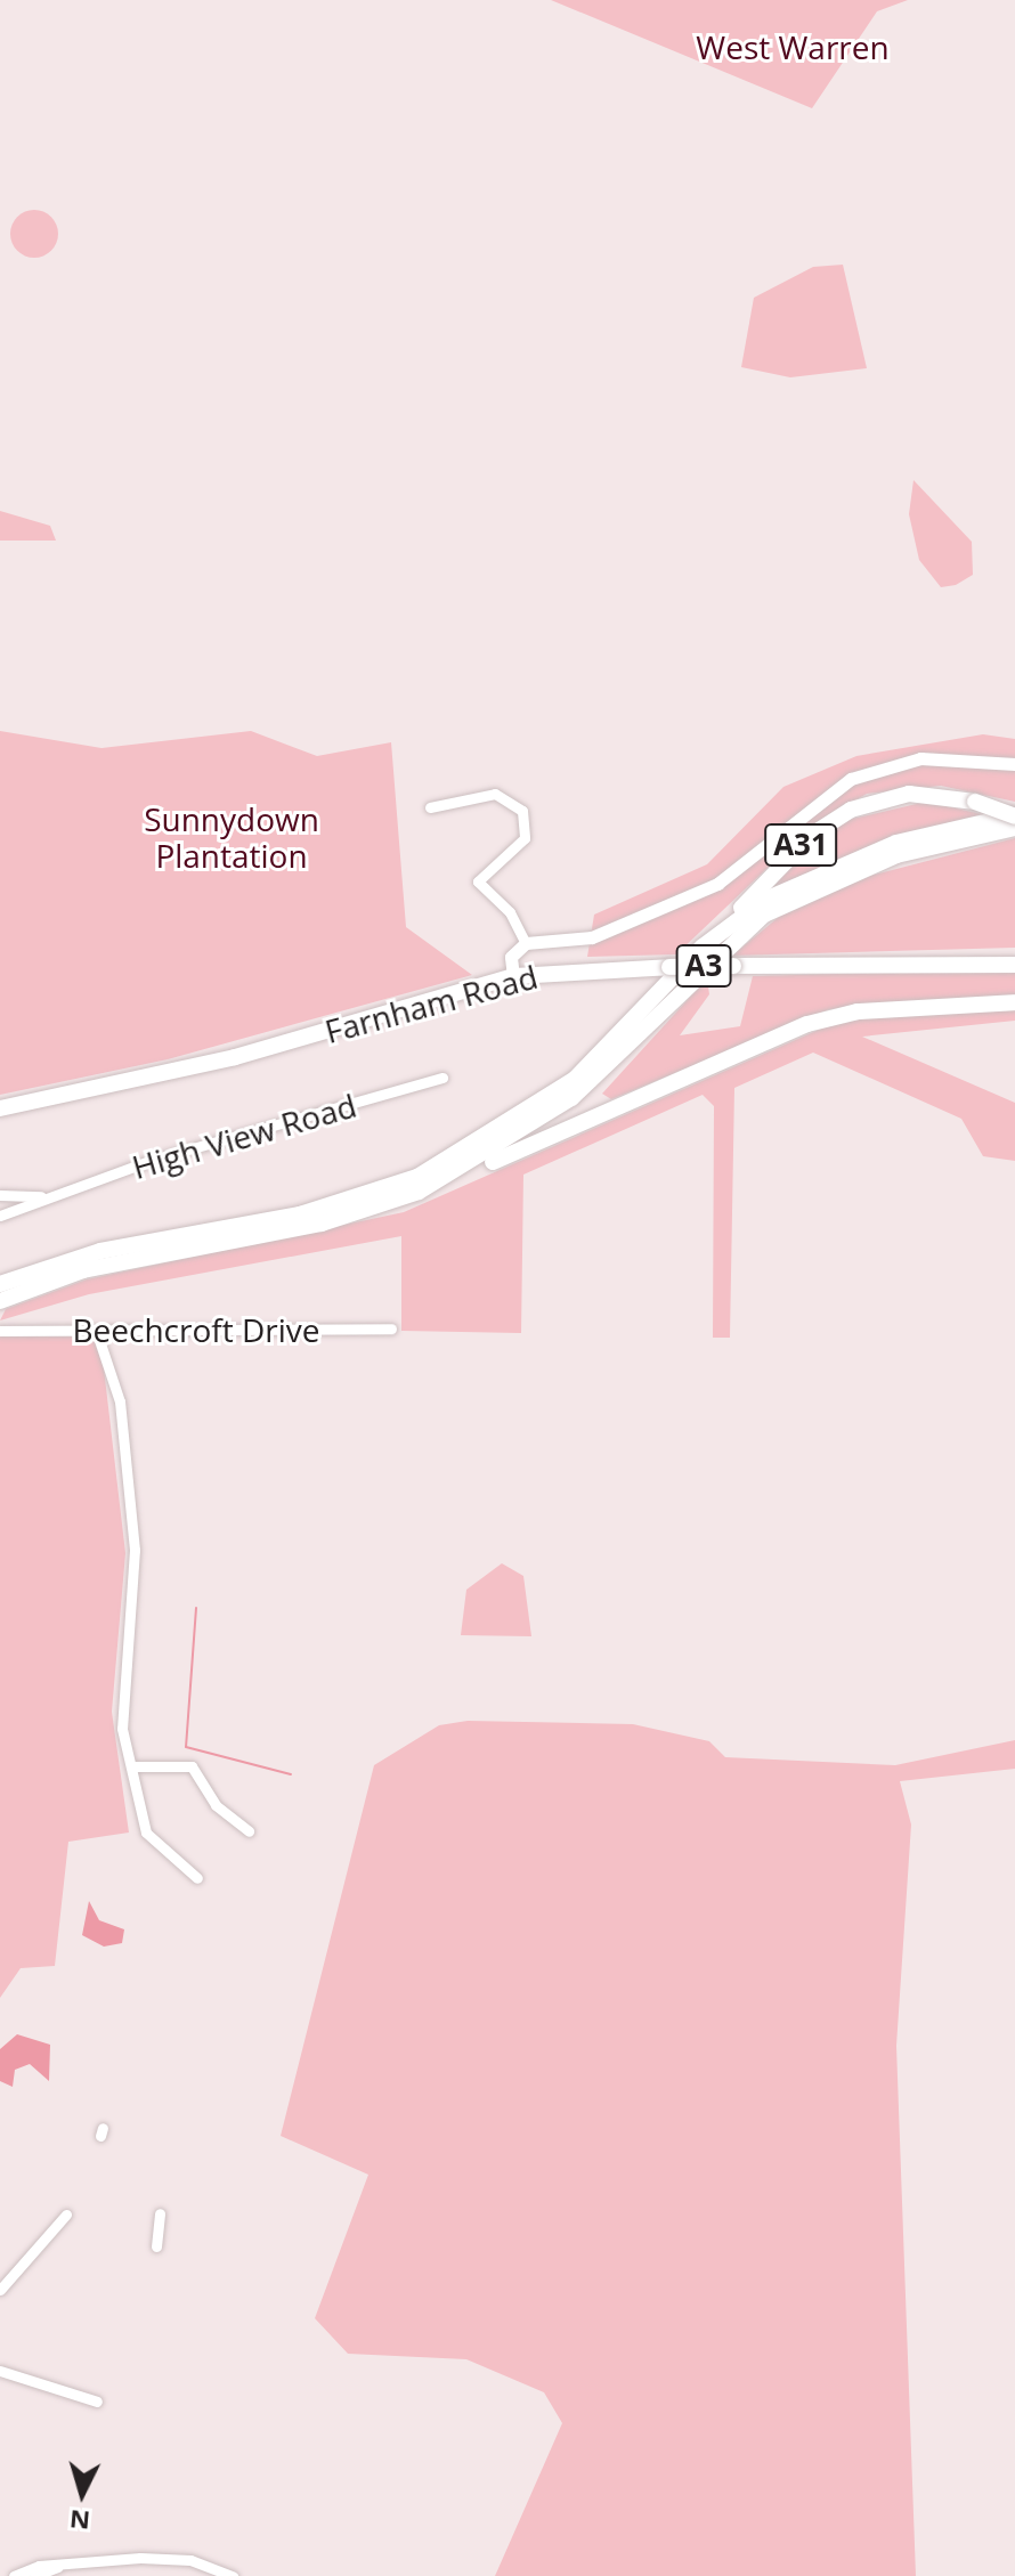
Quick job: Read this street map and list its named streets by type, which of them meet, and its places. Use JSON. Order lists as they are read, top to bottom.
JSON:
{
  "streets": {
    "main road": ["A31", "A3", "Farnham Road"],
    "street": ["High View Road", "Beechcroft Drive"]
  },
  "crossings": [
    ["A31", "A3"]
  ],
  "parks": ["West Warren", "Sunnydown Plantation"],
  "north": "bottom"
}
